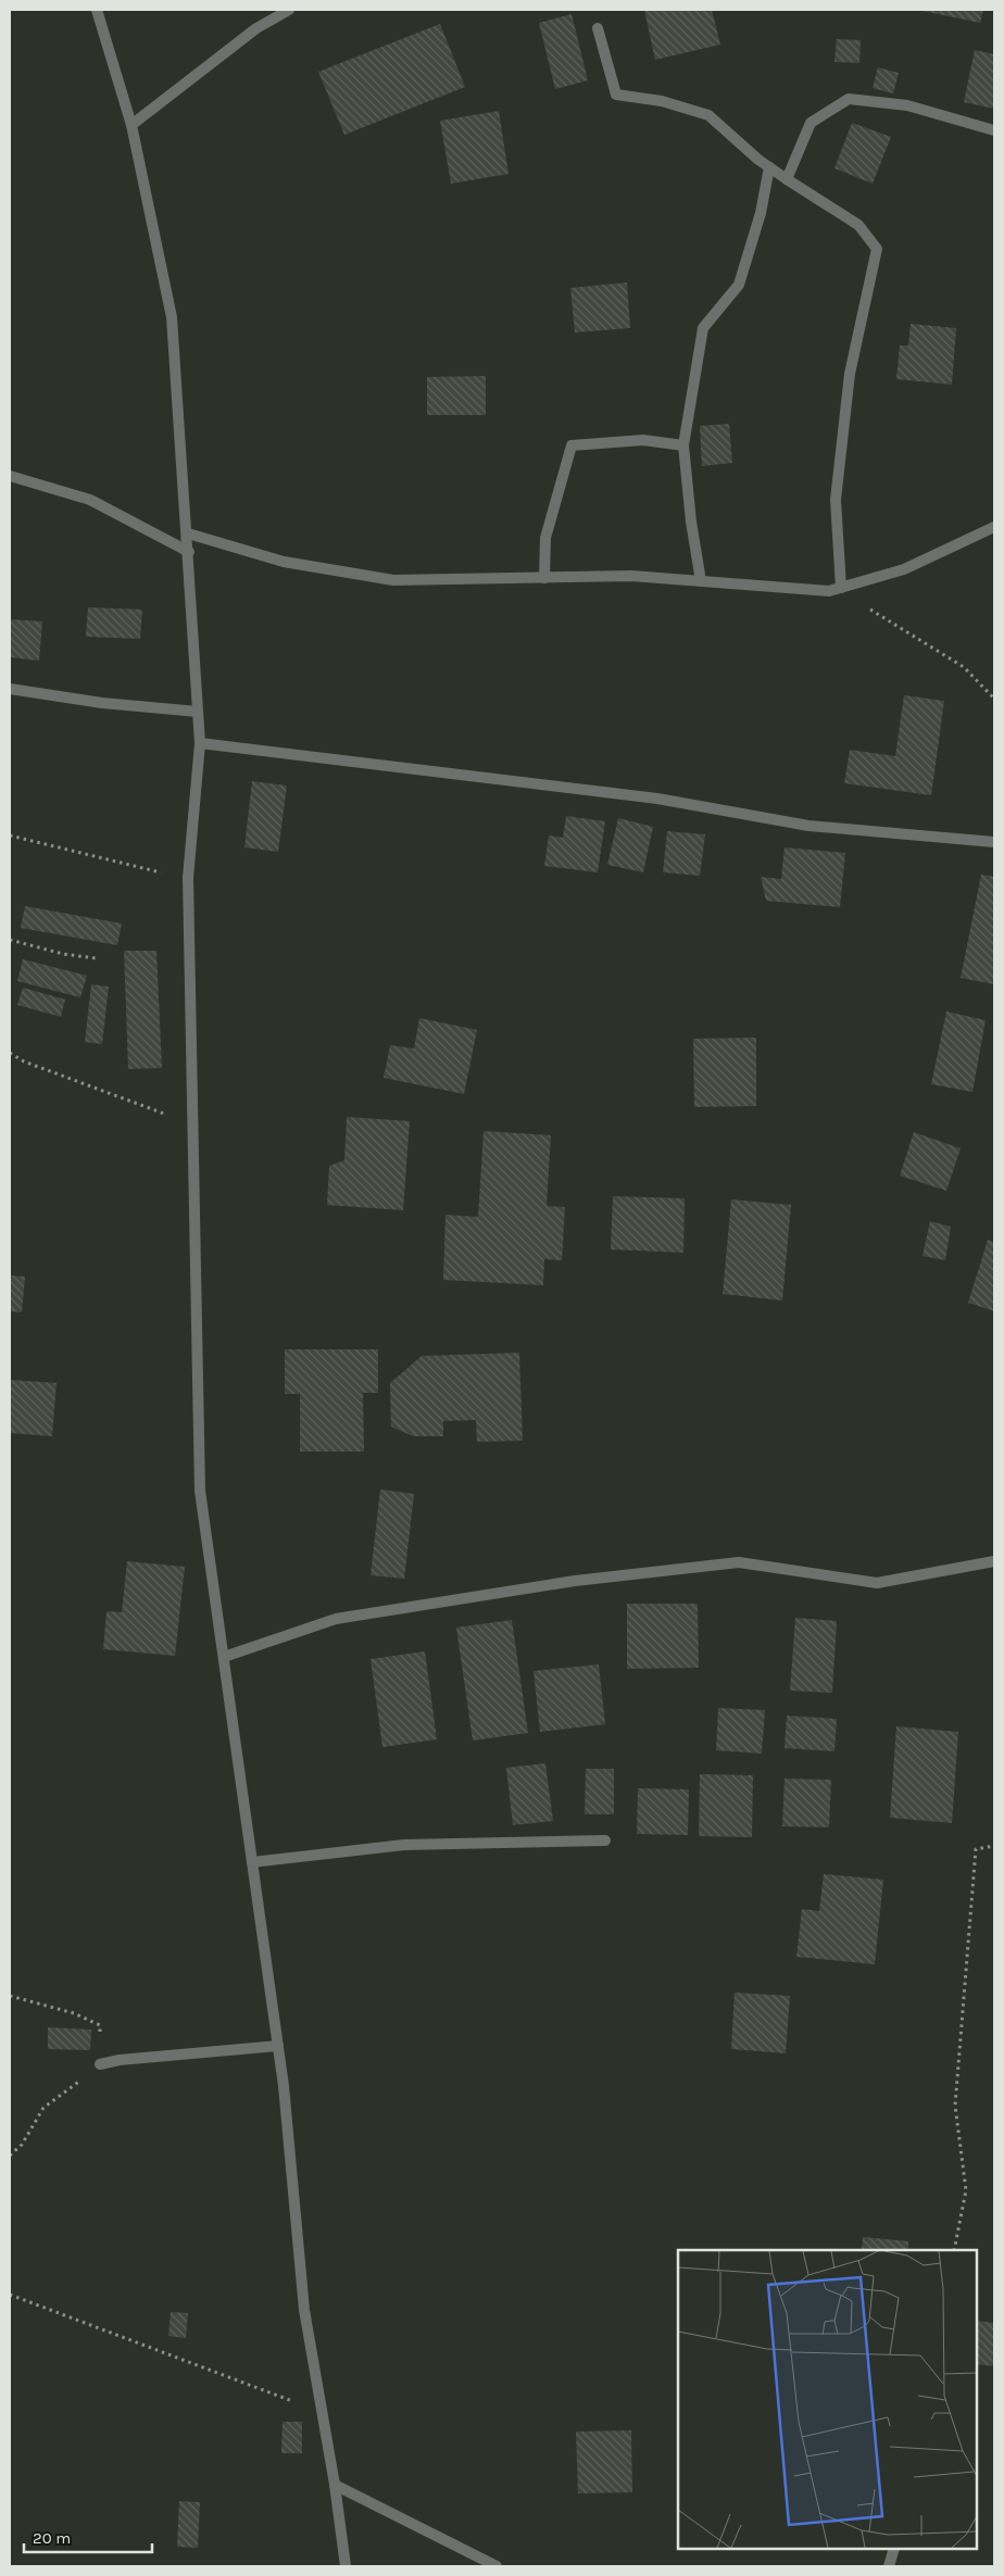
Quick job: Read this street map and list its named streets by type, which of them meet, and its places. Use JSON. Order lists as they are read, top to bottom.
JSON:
{
  "scale_bar": "20 m"
}
